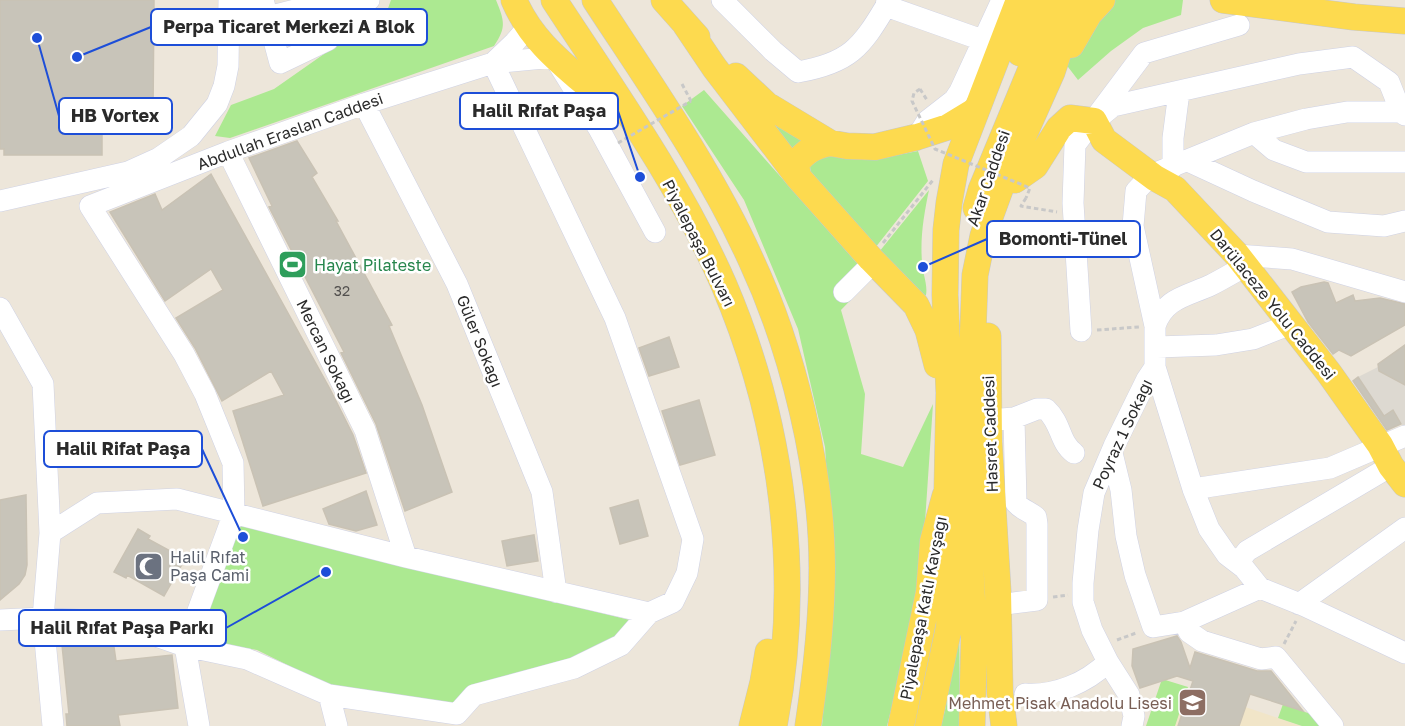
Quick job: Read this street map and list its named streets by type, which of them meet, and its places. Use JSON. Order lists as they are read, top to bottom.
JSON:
{
  "streets": {
    "main road": [
      "Akar Caddesi",
      "Piyalepaşa Bulvarı",
      "Darülaceze Yolu Caddesi",
      "Hasret Caddesi",
      "Piyalepaşa Katlı Kavşağı"
    ],
    "street": [
      "Abdullah Eraslan Caddesi",
      "Güler Sokağı",
      "Mercan Sokağı",
      "Poyraz 1 Sokağı"
    ]
  },
  "crossings": [
    ["Abdullah Eraslan Caddesi", "Güler Sokağı"],
    ["Abdullah Eraslan Caddesi", "Mercan Sokağı"],
    ["Darülaceze Yolu Caddesi", "Poyraz 1 Sokağı"]
  ],
  "places": {
    "other": [
      "HB Vortex",
      "Perpa Ticaret Merkezi A Blok",
      "Halil Rıfat Paşa",
      "Bomonti-Tünel",
      "Halil Rifat Paşa",
      "Halil Rıfat Paşa Parkı"
    ],
    "sports": ["Hayat Pilateste"],
    "mosque": ["Halil Rıfat Paşa Cami"],
    "school or university": ["Mehmet Pisak Anadolu Lisesi"]
  },
  "house_numbers": ["32"]
}
